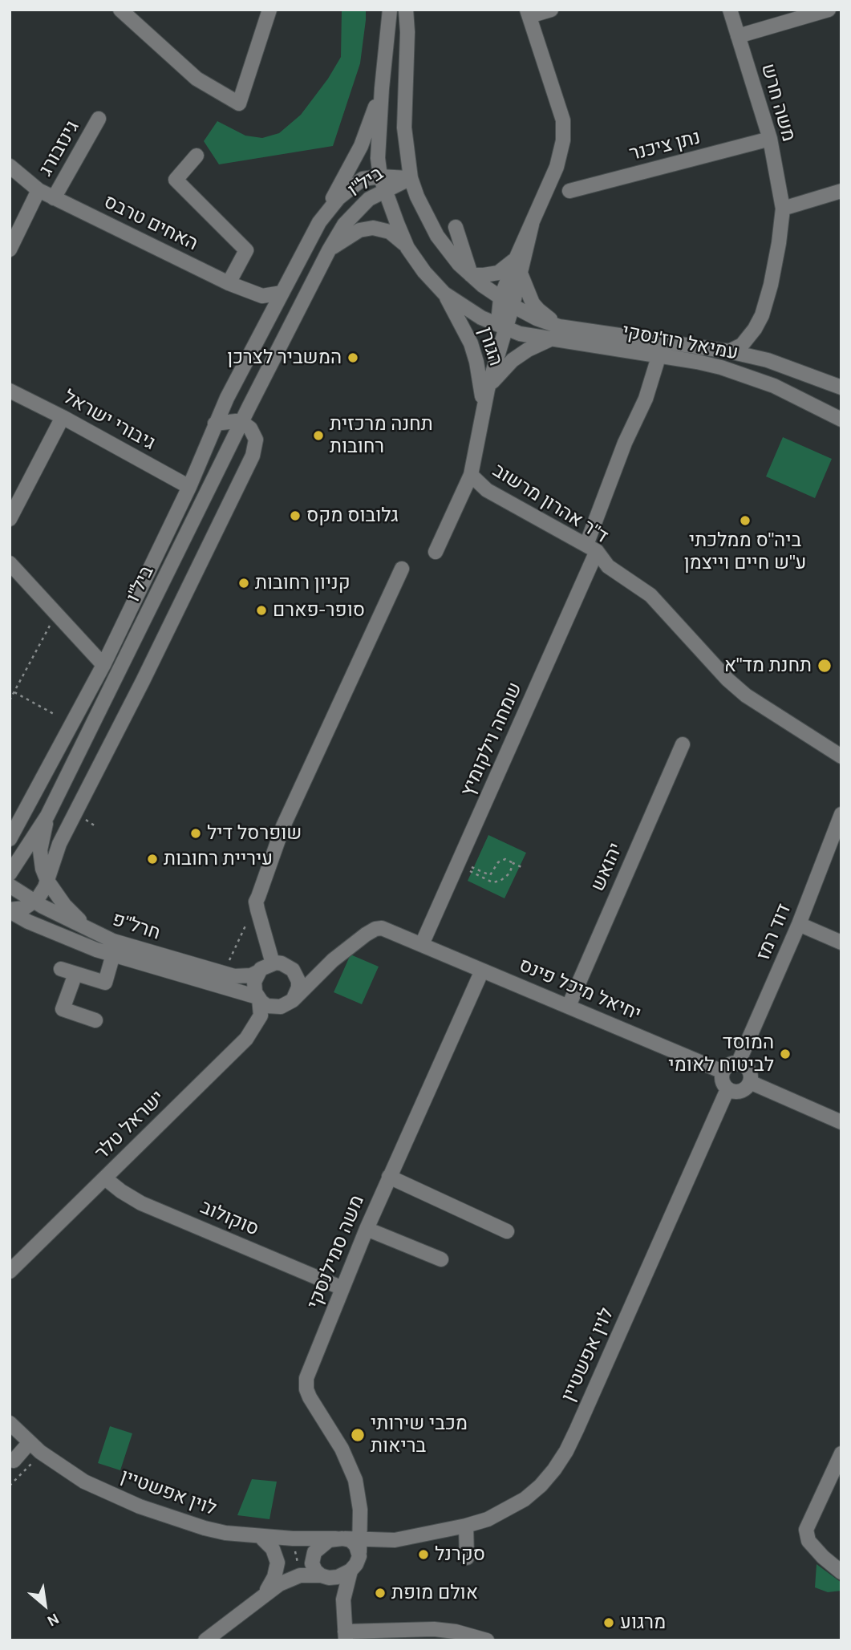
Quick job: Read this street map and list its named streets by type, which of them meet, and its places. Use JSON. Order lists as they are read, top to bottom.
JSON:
{
  "streets": {
    "street": [
      "משה חרש",
      "נתן ציכנר",
      "גינזבורג",
      "ביל\"ו",
      "האחים טרבס",
      "עמיאל רוז'נסקי",
      "הגורן",
      "גיבורי ישראל",
      "ד\"ר אהרון מרשוב",
      "שמחה וילקומיץ",
      "יהואש",
      "חרל\"פ",
      "דוד רמז",
      "יחיאל מיכל פינס",
      "ישראל טלר",
      "סוקולוב",
      "משה סמילנסקי",
      "לוין אפשטיין"
    ]
  },
  "crossings": [
    ["משה חרש", "נתן ציכנר"],
    ["גינזבורג", "האחים טרבס"],
    ["ביל\"ו", "האחים טרבס"],
    ["ביל\"ו", "עמיאל רוז'נסקי"],
    ["ביל\"ו", "גיבורי ישראל"],
    ["עמיאל רוז'נסקי", "הגורן"],
    ["עמיאל רוז'נסקי", "שמחה וילקומיץ"],
    ["הגורן", "ד\"ר אהרון מרשוב"],
    ["ד\"ר אהרון מרשוב", "שמחה וילקומיץ"],
    ["שמחה וילקומיץ", "יחיאל מיכל פינס"],
    ["יהואש", "יחיאל מיכל פינס"],
    ["חרל\"פ", "ישראל טלר"],
    ["דוד רמז", "יחיאל מיכל פינס"],
    ["דוד רמז", "לוין אפשטיין"],
    ["יחיאל מיכל פינס", "משה סמילנסקי"],
    ["יחיאל מיכל פינס", "לוין אפשטיין"],
    ["ישראל טלר", "סוקולוב"],
    ["סוקולוב", "משה סמילנסקי"],
    ["משה סמילנסקי", "לוין אפשטיין"]
  ],
  "places": [
    "המשביר לצרכן",
    "תחנה מרכזית רחובות",
    "גלובוס מקס",
    "ביה\"ס ממלכתי ע\"ש חיים וייצמן",
    "קניון רחובות",
    "סופר-פארם",
    "תחנת מד\"א",
    "שופרסל דיל",
    "עיריית רחובות",
    "המוסד לביטוח לאומי",
    "מכבי שירותי בריאות",
    "סקרנל",
    "אולם מופת",
    "מרגוע"
  ],
  "north": "bottom right"
}
